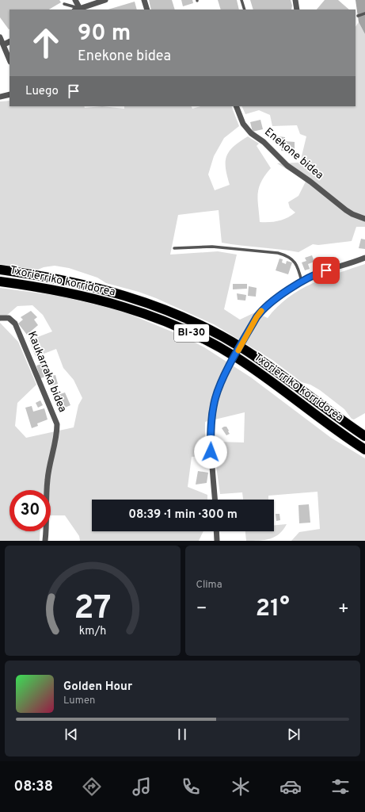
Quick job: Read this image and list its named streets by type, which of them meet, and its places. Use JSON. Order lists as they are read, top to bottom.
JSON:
{
  "streets": {
    "highway": ["Txorierriko korridorea", "BI-30"],
    "street": ["Enekone bidea", "Kaukarraka bidea"]
  },
  "page": {
    "turn": ["90 m", "Enekone bidea"],
    "then": "Luego",
    "limit": "30",
    "trip": "08:39 · 1 min · 300 m",
    "tile": "Clima",
    "heat": ["−", "21°", "+"],
    "song": ["Golden Hour", "Lumen"],
    "tabs": "08:38",
    "gauge": ["27", "km/h"]
  }
}
